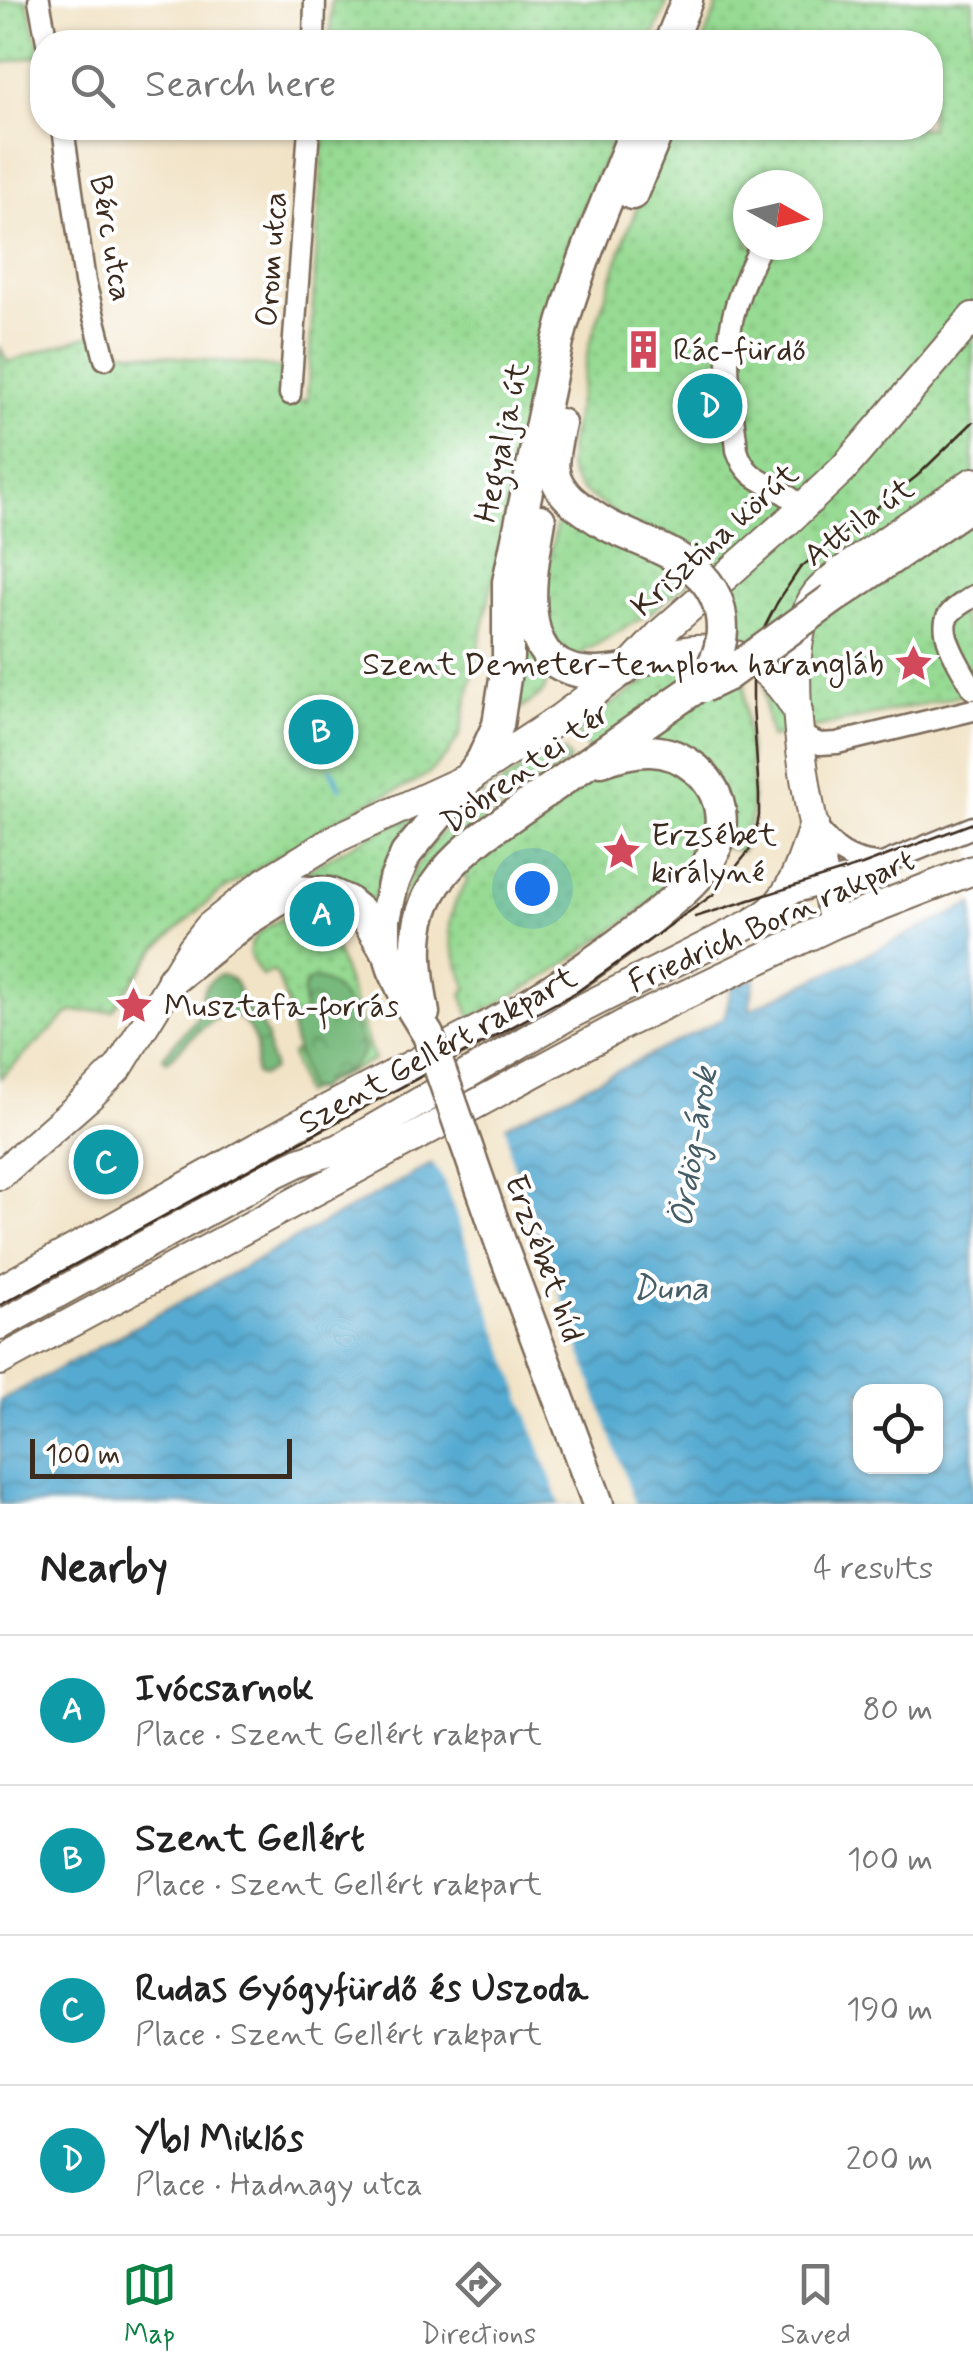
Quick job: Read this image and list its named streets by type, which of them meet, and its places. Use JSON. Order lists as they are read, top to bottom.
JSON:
{
  "streets": {
    "main road": [
      "Hegyalja út",
      "Attila út",
      "Krisztina körút",
      "Döbrentei tér",
      "Friedrich Born rakpart",
      "Szent Gellért rakpart",
      "Erzsébet híd"
    ],
    "street": ["Bérc utca", "Orom utca"]
  },
  "crossings": [
    ["Hegyalja út", "Krisztina körút"],
    ["Döbrentei tér", "Erzsébet híd"]
  ],
  "water": ["Ördög-árok", "Duna"],
  "places": {
    "building": ["Rác-fürdő"],
    "place": ["Szent Demeter-templom harangláb", "Erzsébet királyné", "Musztafa-forrás"]
  },
  "scale_bar": "100 m",
  "north": "right",
  "page": {
    "search": "Search here",
    "pins": [
      "D",
      "B",
      "A",
      "C"
    ],
    "scale": "100 m",
    "heading": ["Nearby", "4 results"],
    "list": [
      {
        "mark": "A",
        "name": "Ivócsarnok",
        "note": "Place · Szent Gellért rakpart",
        "value": "80 m"
      },
      {
        "mark": "B",
        "name": "Szent Gellért",
        "note": "Place · Szent Gellért rakpart",
        "value": "100 m"
      },
      {
        "mark": "C",
        "name": "Rudas Gyógyfürdő és Uszoda",
        "note": "Place · Szent Gellért rakpart",
        "value": "190 m"
      },
      {
        "mark": "D",
        "name": "Ybl Miklós",
        "note": "Place · Hadnagy utca",
        "value": "200 m"
      }
    ],
    "nav": ["Map", "Directions", "Saved"]
  }
}
